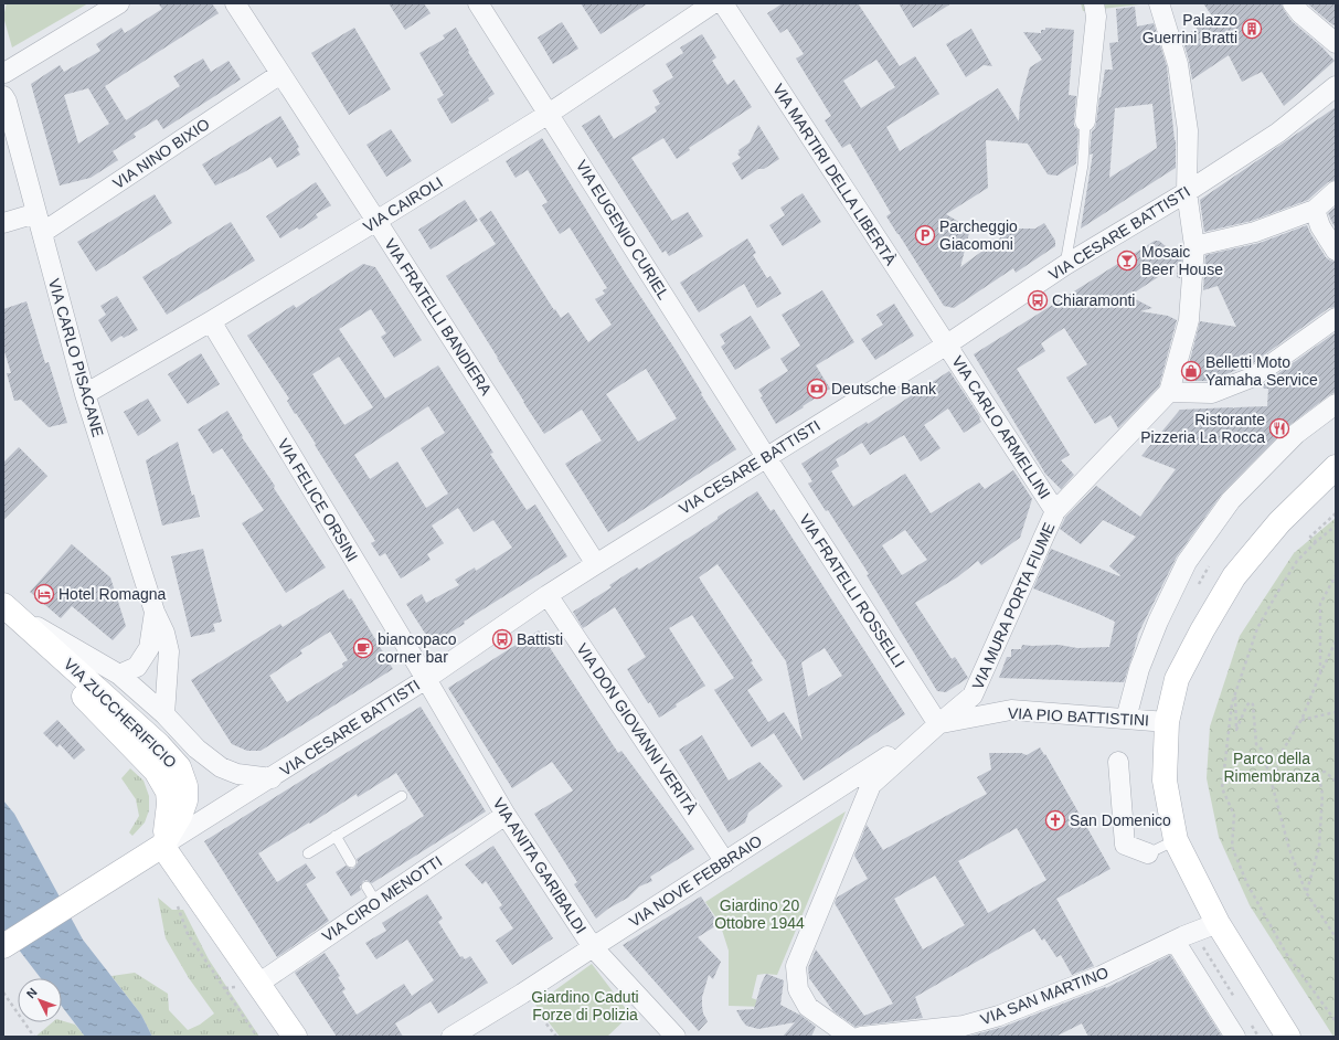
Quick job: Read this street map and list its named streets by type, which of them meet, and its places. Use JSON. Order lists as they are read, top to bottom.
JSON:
{
  "streets": {
    "street": [
      "VIA NINO BIXIO",
      "VIA MARTIRI DELLA LIBERTÀ",
      "VIA CAIROLI",
      "VIA EUGENIO CURIEL",
      "VIA CESARE BATTISTI",
      "VIA FRATELLI BANDIERA",
      "VIA CARLO PISACANE",
      "VIA CARLO ARMELLINI",
      "VIA FELICE ORSINI",
      "VIA FRATELLI ROSSELLI",
      "VIA MURA PORTA FIUME",
      "VIA ZUCCHERIFICIO",
      "VIA PIO BATTISTINI",
      "VIA DON GIOVANNI VERITÀ",
      "VIA ANITA GARIBALDI",
      "VIA NOVE FEBBRAIO",
      "VIA CIRO MENOTTI",
      "VIA SAN MARTINO"
    ]
  },
  "crossings": [
    ["VIA NINO BIXIO", "VIA FRATELLI BANDIERA"],
    ["VIA NINO BIXIO", "VIA CARLO PISACANE"],
    ["VIA MARTIRI DELLA LIBERTÀ", "VIA CESARE BATTISTI"],
    ["VIA MARTIRI DELLA LIBERTÀ", "VIA CARLO ARMELLINI"],
    ["VIA CAIROLI", "VIA EUGENIO CURIEL"],
    ["VIA CAIROLI", "VIA FRATELLI BANDIERA"],
    ["VIA CAIROLI", "VIA CARLO PISACANE"],
    ["VIA CAIROLI", "VIA FELICE ORSINI"],
    ["VIA EUGENIO CURIEL", "VIA CESARE BATTISTI"],
    ["VIA EUGENIO CURIEL", "VIA FRATELLI ROSSELLI"],
    ["VIA CESARE BATTISTI", "VIA FRATELLI BANDIERA"],
    ["VIA CESARE BATTISTI", "VIA CARLO ARMELLINI"],
    ["VIA CESARE BATTISTI", "VIA FELICE ORSINI"],
    ["VIA CESARE BATTISTI", "VIA FRATELLI ROSSELLI"],
    ["VIA CESARE BATTISTI", "VIA MURA PORTA FIUME"],
    ["VIA CESARE BATTISTI", "VIA ZUCCHERIFICIO"],
    ["VIA CESARE BATTISTI", "VIA DON GIOVANNI VERITÀ"],
    ["VIA CESARE BATTISTI", "VIA ANITA GARIBALDI"],
    ["VIA CARLO PISACANE", "VIA ZUCCHERIFICIO"],
    ["VIA CARLO ARMELLINI", "VIA MURA PORTA FIUME"],
    ["VIA FELICE ORSINI", "VIA ANITA GARIBALDI"],
    ["VIA FRATELLI ROSSELLI", "VIA MURA PORTA FIUME"],
    ["VIA FRATELLI ROSSELLI", "VIA PIO BATTISTINI"],
    ["VIA FRATELLI ROSSELLI", "VIA NOVE FEBBRAIO"],
    ["VIA MURA PORTA FIUME", "VIA PIO BATTISTINI"],
    ["VIA MURA PORTA FIUME", "VIA NOVE FEBBRAIO"],
    ["VIA PIO BATTISTINI", "VIA NOVE FEBBRAIO"],
    ["VIA DON GIOVANNI VERITÀ", "VIA NOVE FEBBRAIO"],
    ["VIA ANITA GARIBALDI", "VIA NOVE FEBBRAIO"],
    ["VIA ANITA GARIBALDI", "VIA CIRO MENOTTI"]
  ],
  "parks": ["Parco della Rimembranza", "Giardino 20 Ottobre 1944", "Giardino Caduti Forze di Polizia"],
  "places": {
    "building": ["Palazzo Guerrini Bratti"],
    "parking": ["Parcheggio Giacomoni"],
    "bar": ["Mosaic Beer House"],
    "bus stop": ["Chiaramonti", "Battisti"],
    "shop": ["Belletti Moto Yamaha Service"],
    "bank": ["Deutsche Bank"],
    "restaurant": ["Ristorante Pizzeria La Rocca"],
    "hotel": ["Hotel Romagna"],
    "cafe": ["biancopaco corner bar"],
    "church": ["San Domenico"]
  },
  "north": "top left"
}
